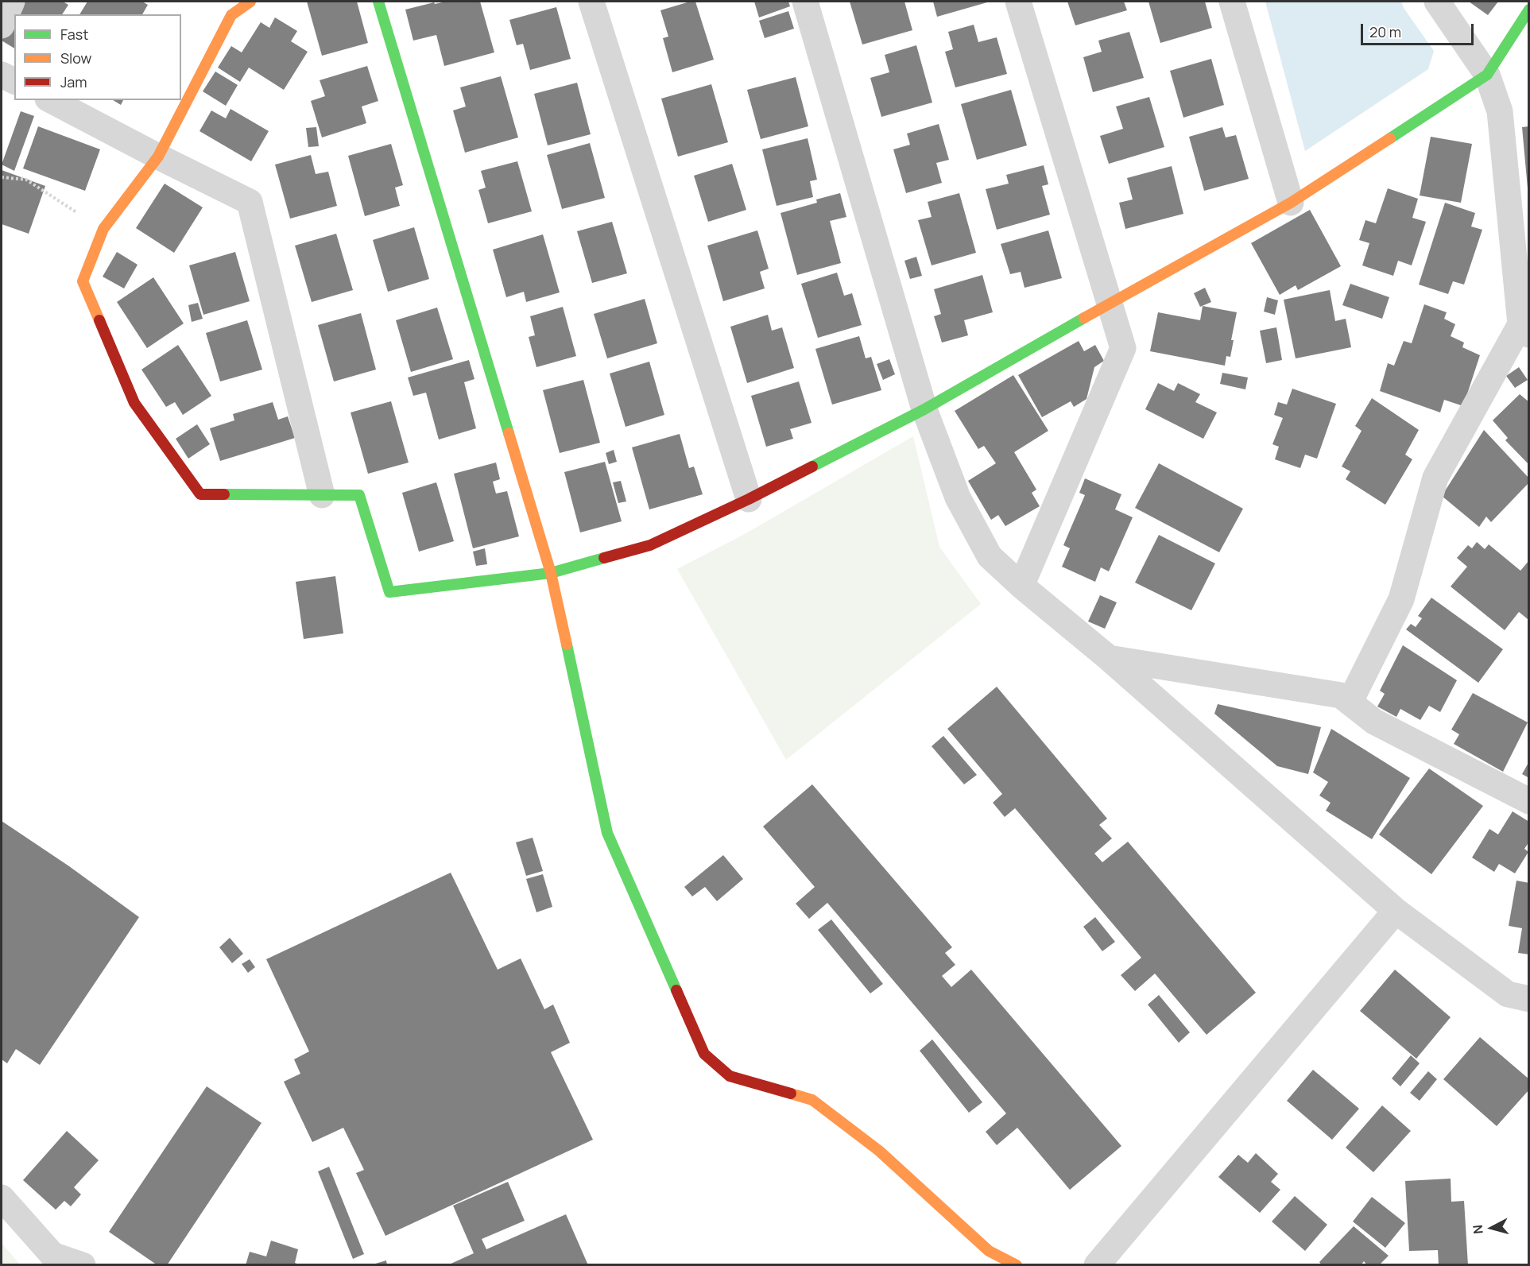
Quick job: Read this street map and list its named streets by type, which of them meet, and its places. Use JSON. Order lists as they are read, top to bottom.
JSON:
{
  "legend": ["Fast", "Slow", "Jam"],
  "scale_bar": "20 m",
  "north": "left"
}
